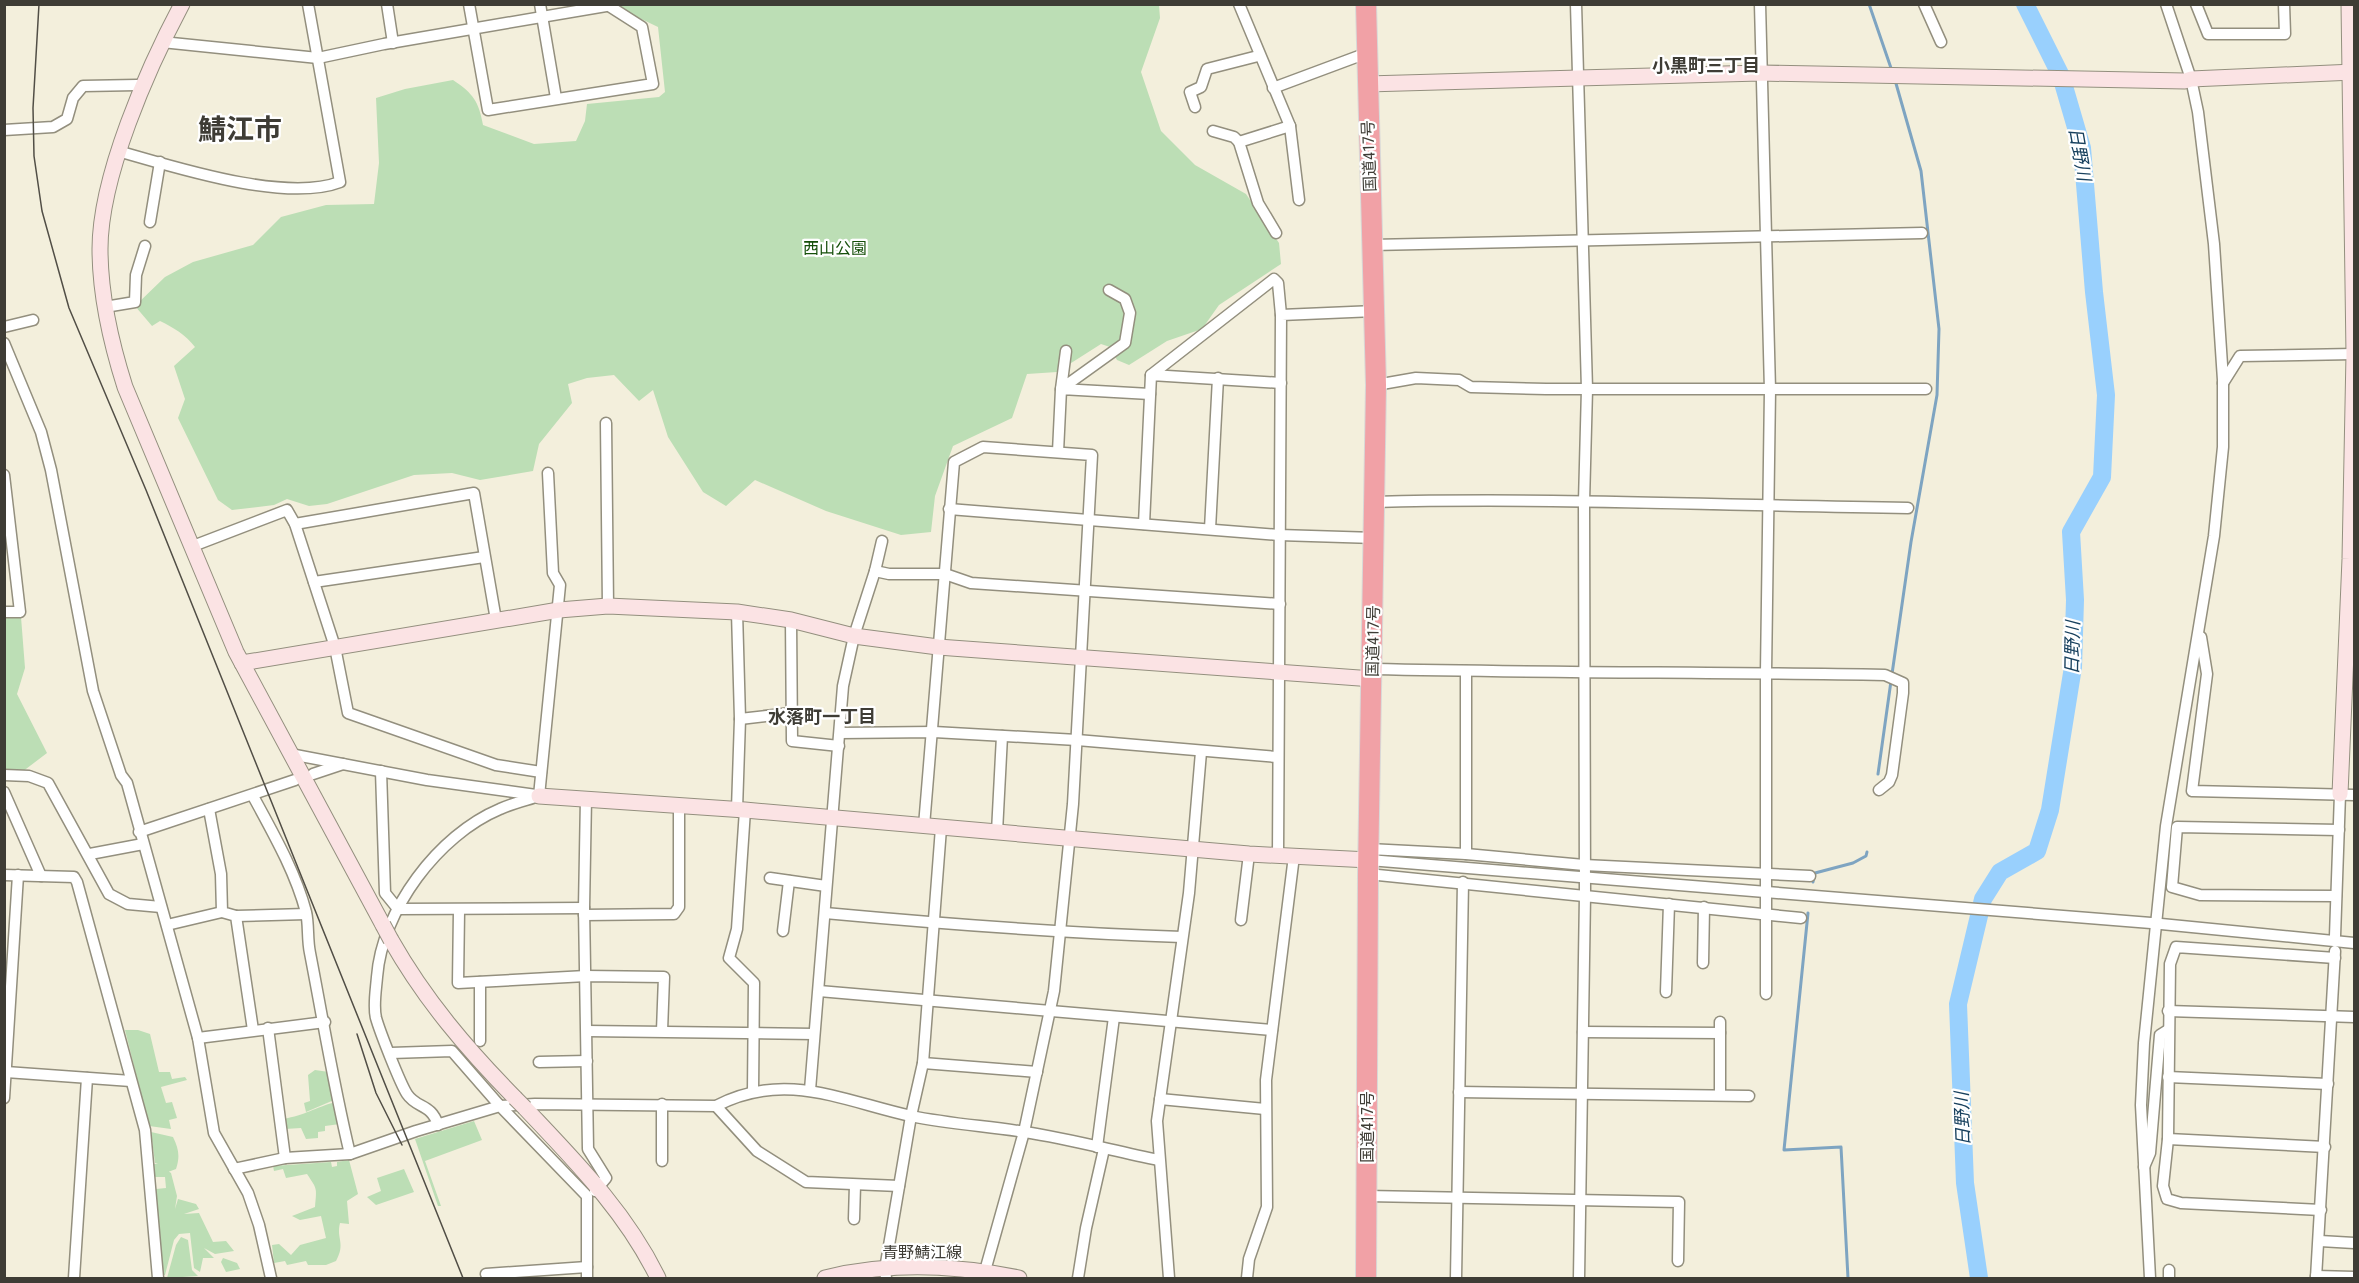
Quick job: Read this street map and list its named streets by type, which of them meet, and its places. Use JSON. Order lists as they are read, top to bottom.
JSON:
{
  "streets": {
    "highway": ["国道417号"],
    "street": ["青野鯖江線"]
  },
  "districts": ["小黒町三丁目", "鯖江市", "水落町一丁目"],
  "water": ["日野川"],
  "parks": ["西山公園"]
}
